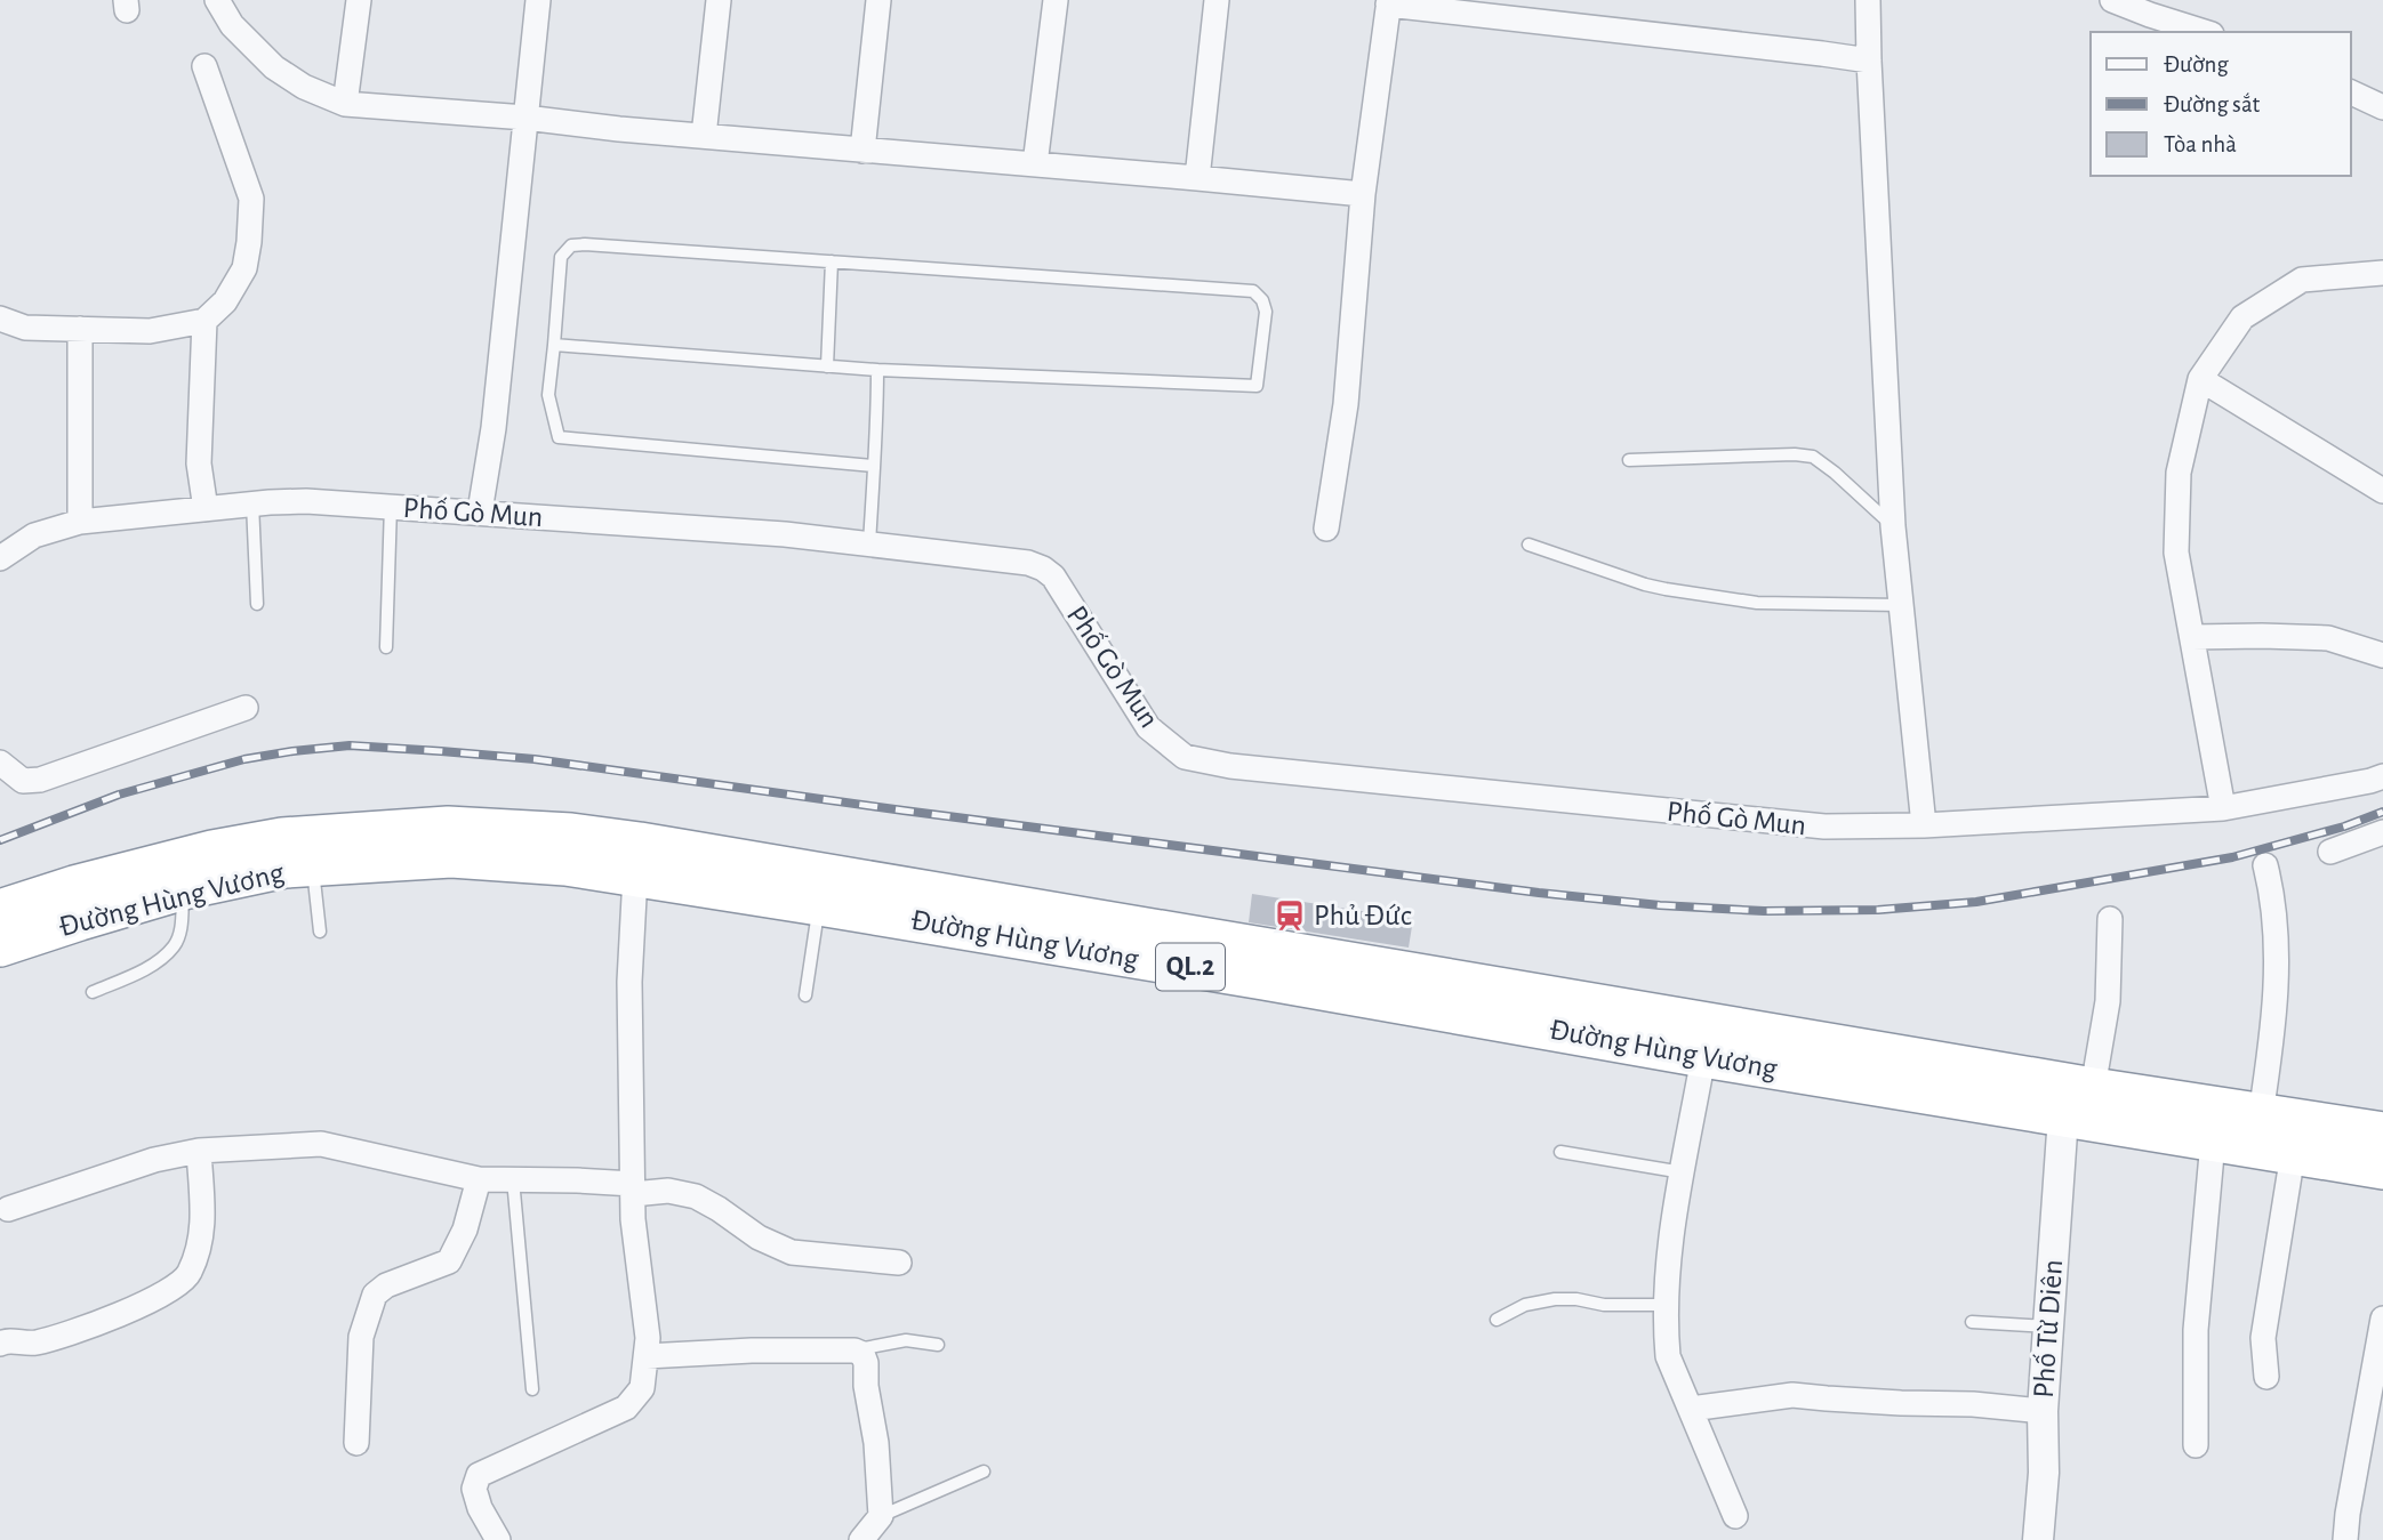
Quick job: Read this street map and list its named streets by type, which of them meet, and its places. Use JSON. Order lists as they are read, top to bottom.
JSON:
{
  "streets": {
    "highway": ["Đường Hùng Vương", "QL.2"],
    "street": ["Phố Gò Mun", "Phố Từ Diên"]
  },
  "crossings": [
    ["Đường Hùng Vương", "Phố Từ Diên"]
  ],
  "places": {
    "station": ["Phủ Đức"]
  },
  "legend": ["Đường", "Đường sắt", "Tòa nhà"]
}
